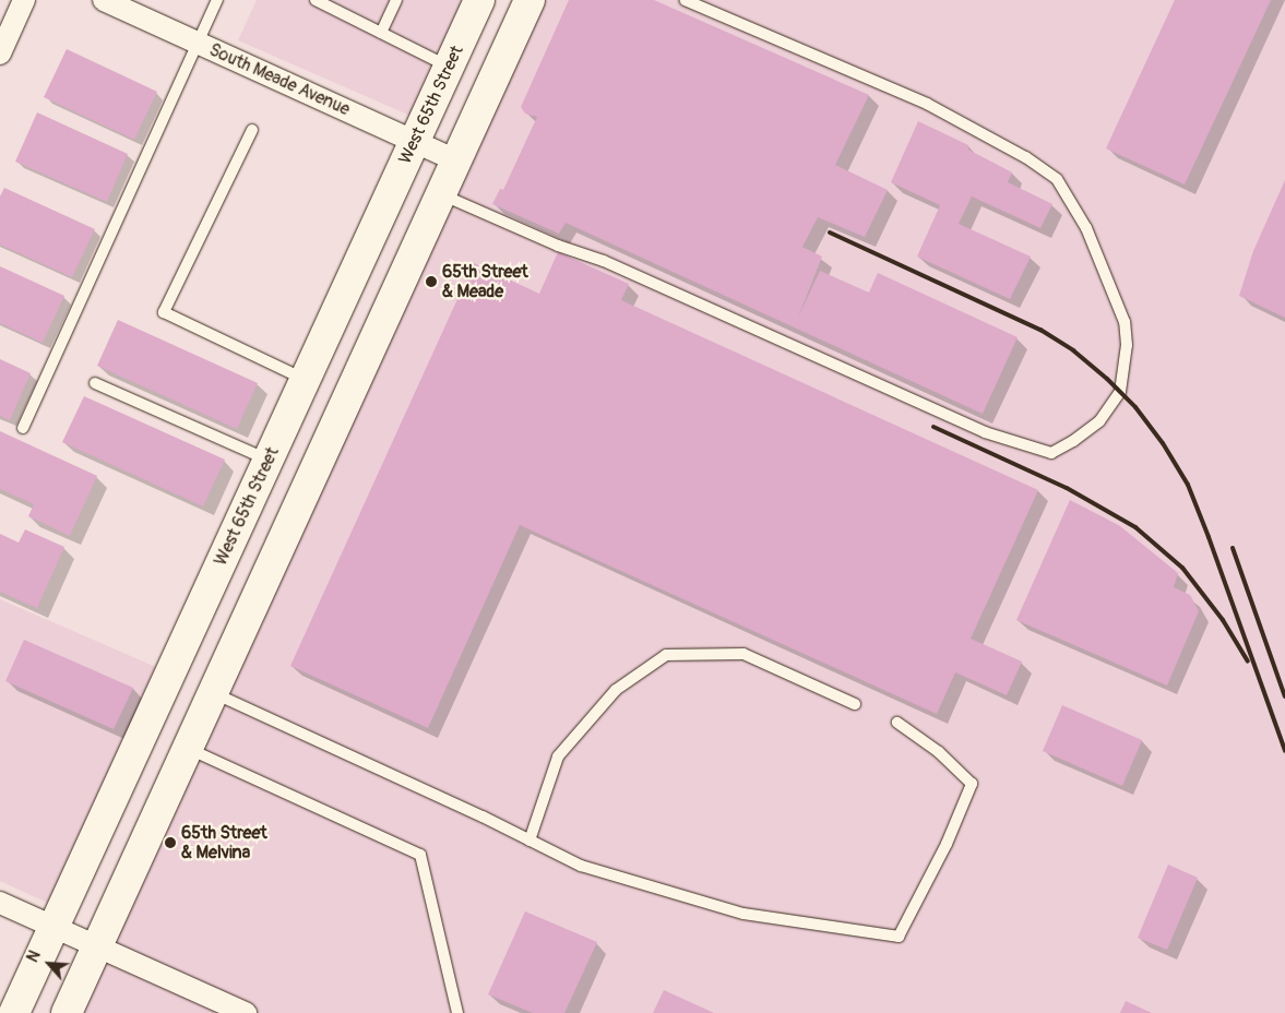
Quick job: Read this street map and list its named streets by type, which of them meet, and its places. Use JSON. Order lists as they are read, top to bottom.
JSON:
{
  "streets": {
    "street": ["South Meade Avenue", "West 65th Street"]
  },
  "crossings": [
    ["South Meade Avenue", "West 65th Street"]
  ],
  "places": ["65th Street & Meade", "65th Street & Melvina"],
  "north": "top left"
}
